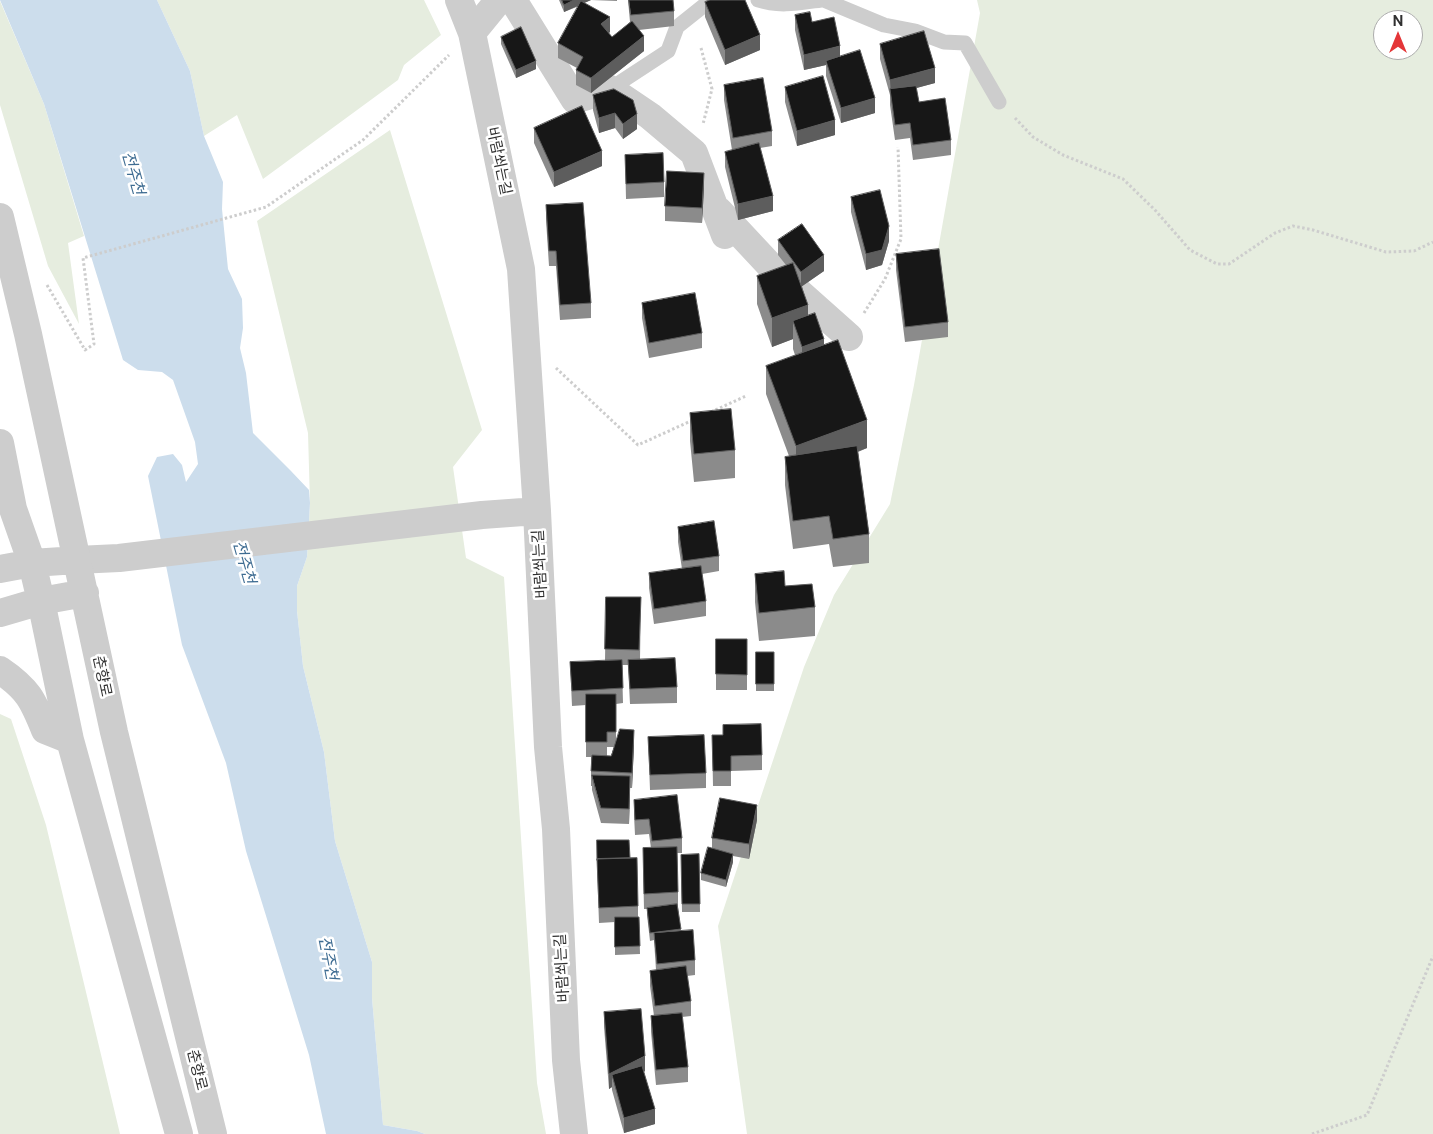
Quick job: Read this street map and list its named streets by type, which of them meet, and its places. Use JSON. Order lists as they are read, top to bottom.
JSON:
{
  "streets": {
    "street": ["바람쐬는길", "춘향로"]
  },
  "water": ["전주천"],
  "north": "top"
}
